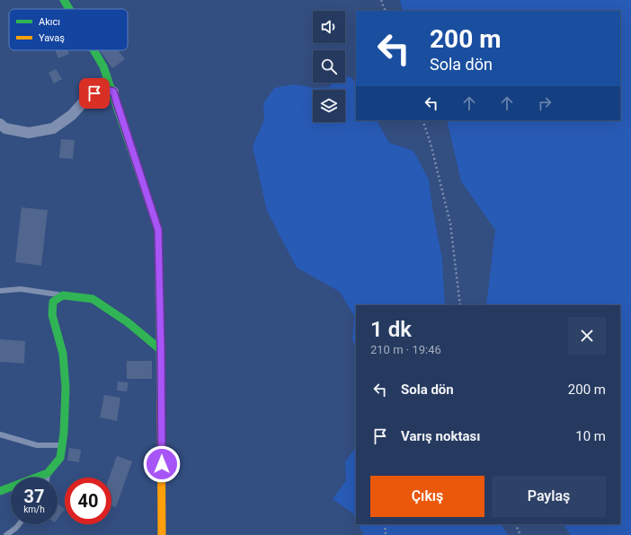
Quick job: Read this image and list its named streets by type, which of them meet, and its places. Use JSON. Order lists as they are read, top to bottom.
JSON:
{
  "legend": ["Akıcı", "Yavaş"],
  "page": {
    "turn": ["200 m", "Sola dön"],
    "heading": ["1 dk", "210 m · 19:46"],
    "list": [
      {
        "name": "Sola dön",
        "value": "200 m"
      },
      {
        "name": "Varış noktası",
        "value": "10 m"
      }
    ],
    "buttons": ["Çıkış", "Paylaş"],
    "speed": "37 km/h",
    "limit": "40"
  }
}
